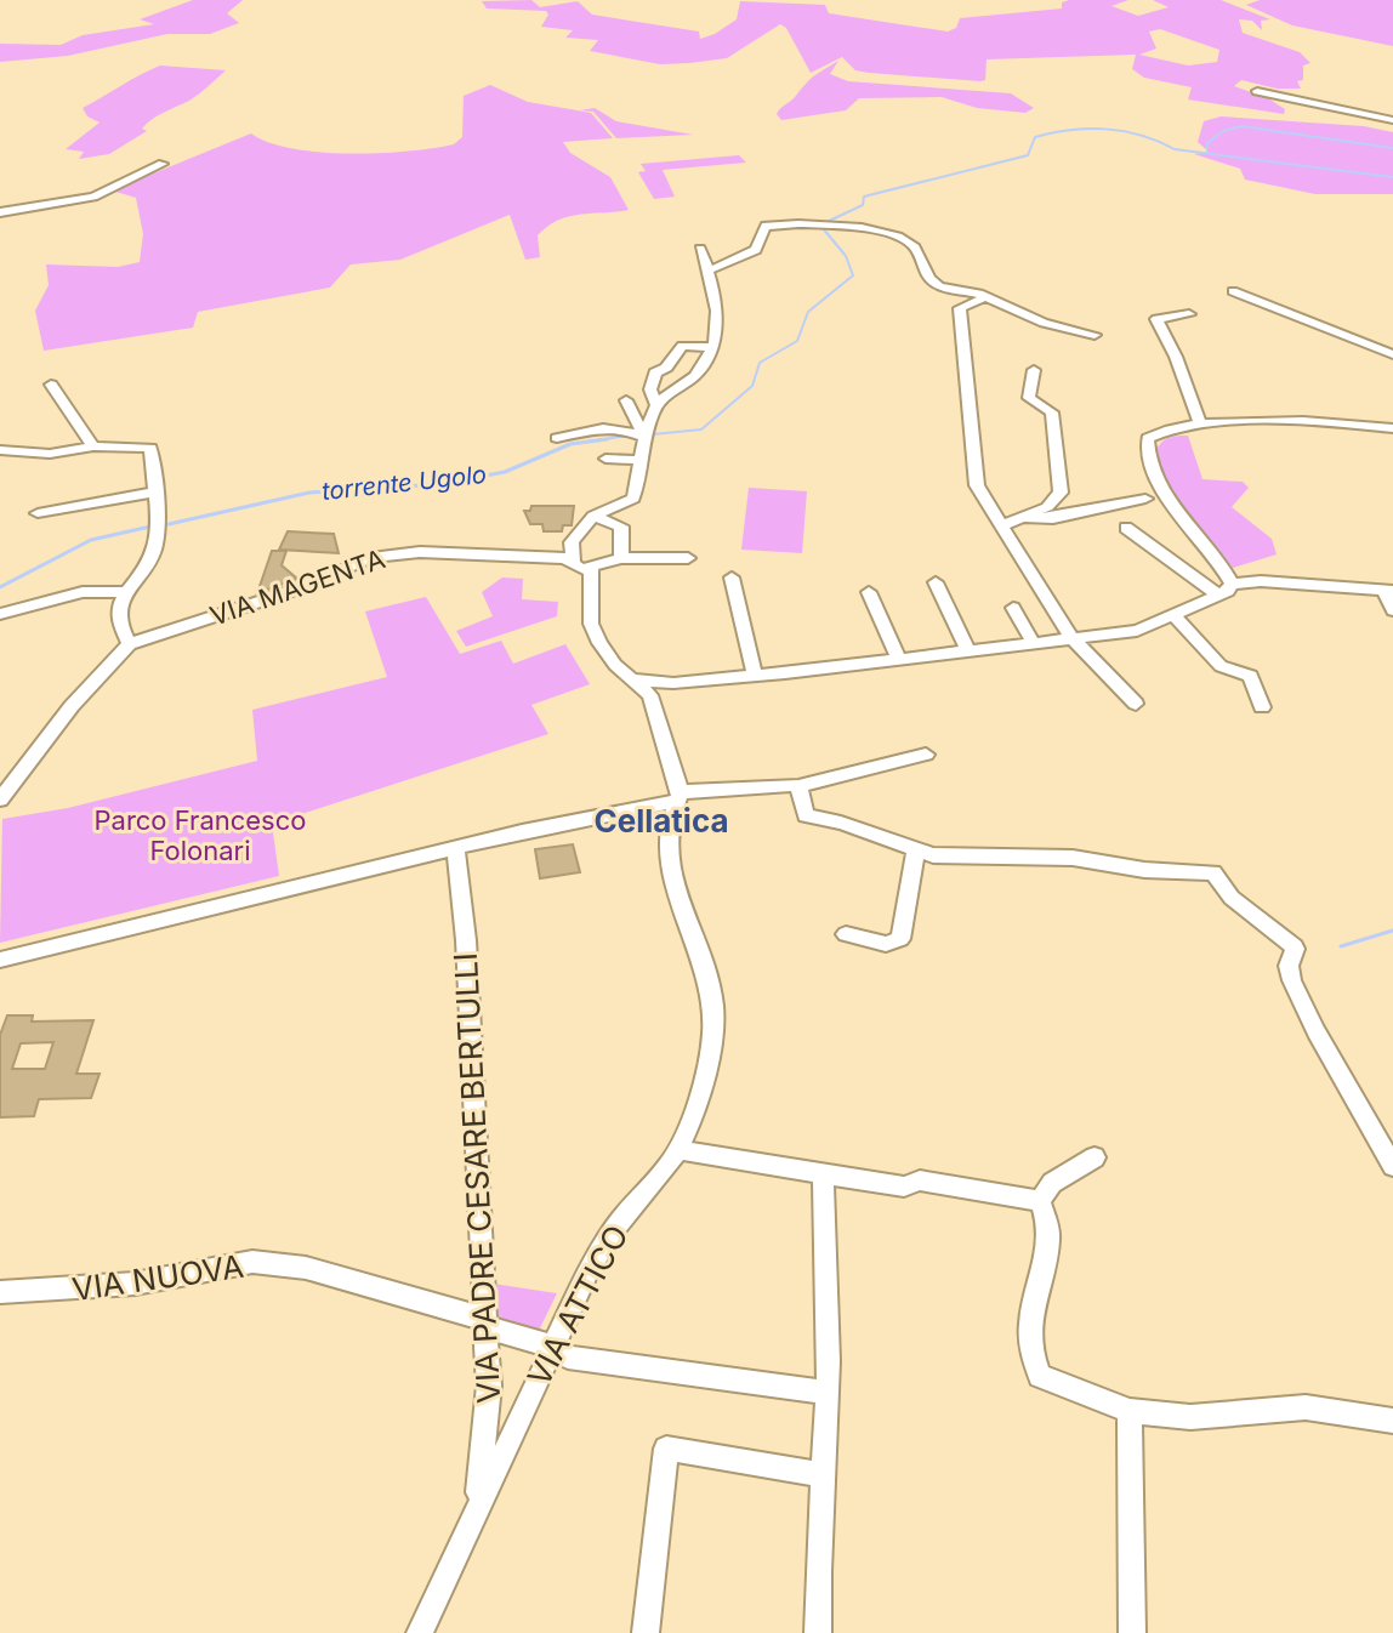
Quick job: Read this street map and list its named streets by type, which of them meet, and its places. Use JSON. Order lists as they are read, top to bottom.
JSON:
{
  "streets": {
    "street": [
      "VIA MAGENTA",
      "VIA PADRE CESARE BERTULLI",
      "VIA NUOVA",
      "VIA ATTICO"
    ]
  },
  "crossings": [
    ["VIA PADRE CESARE BERTULLI", "VIA NUOVA"],
    ["VIA PADRE CESARE BERTULLI", "VIA ATTICO"],
    ["VIA NUOVA", "VIA ATTICO"]
  ],
  "districts": ["Cellatica"],
  "water": ["torrente Ugolo"],
  "parks": ["Parco Francesco Folonari"]
}
